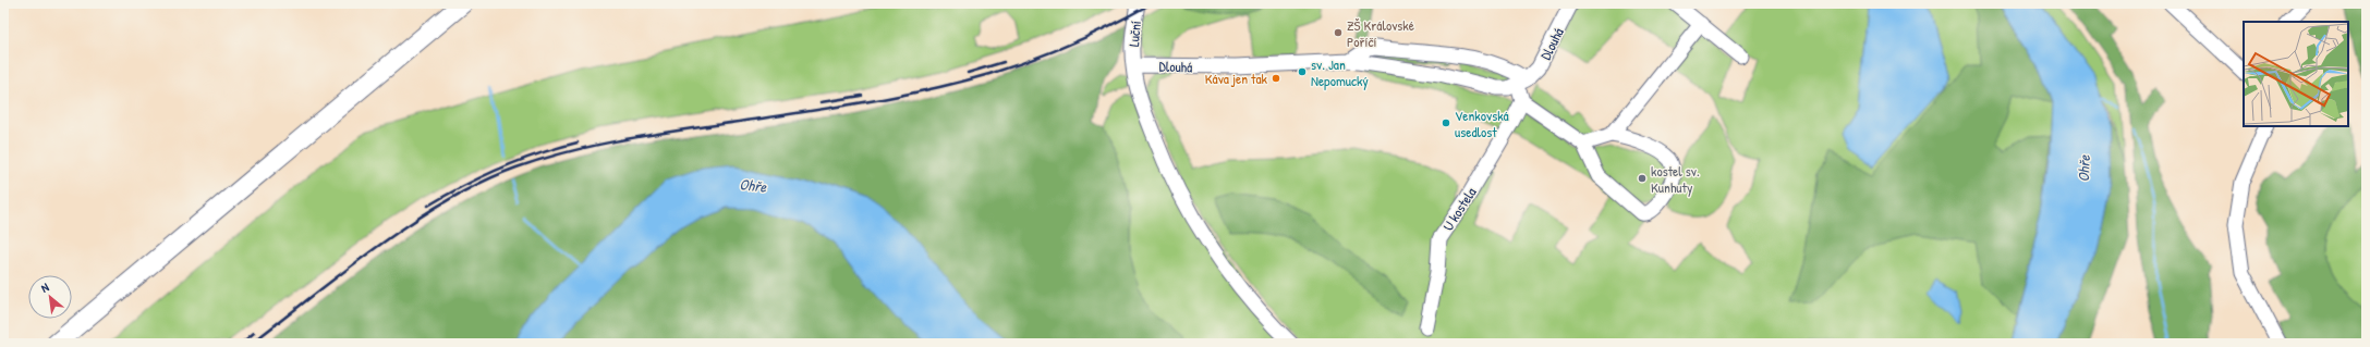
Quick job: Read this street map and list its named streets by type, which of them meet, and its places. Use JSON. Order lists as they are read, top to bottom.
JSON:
{
  "streets": {
    "street": ["Luční", "Dlouhá", "U kostela"]
  },
  "crossings": [
    ["Luční", "Dlouhá"]
  ],
  "water": ["Ohře"],
  "places": [
    "ZŠ Královské Poříčí",
    "sv. Jan Nepomucký",
    "Káva jen tak",
    "Venkovská usedlost",
    "kostel sv. Kunhuty"
  ],
  "north": "top left"
}
